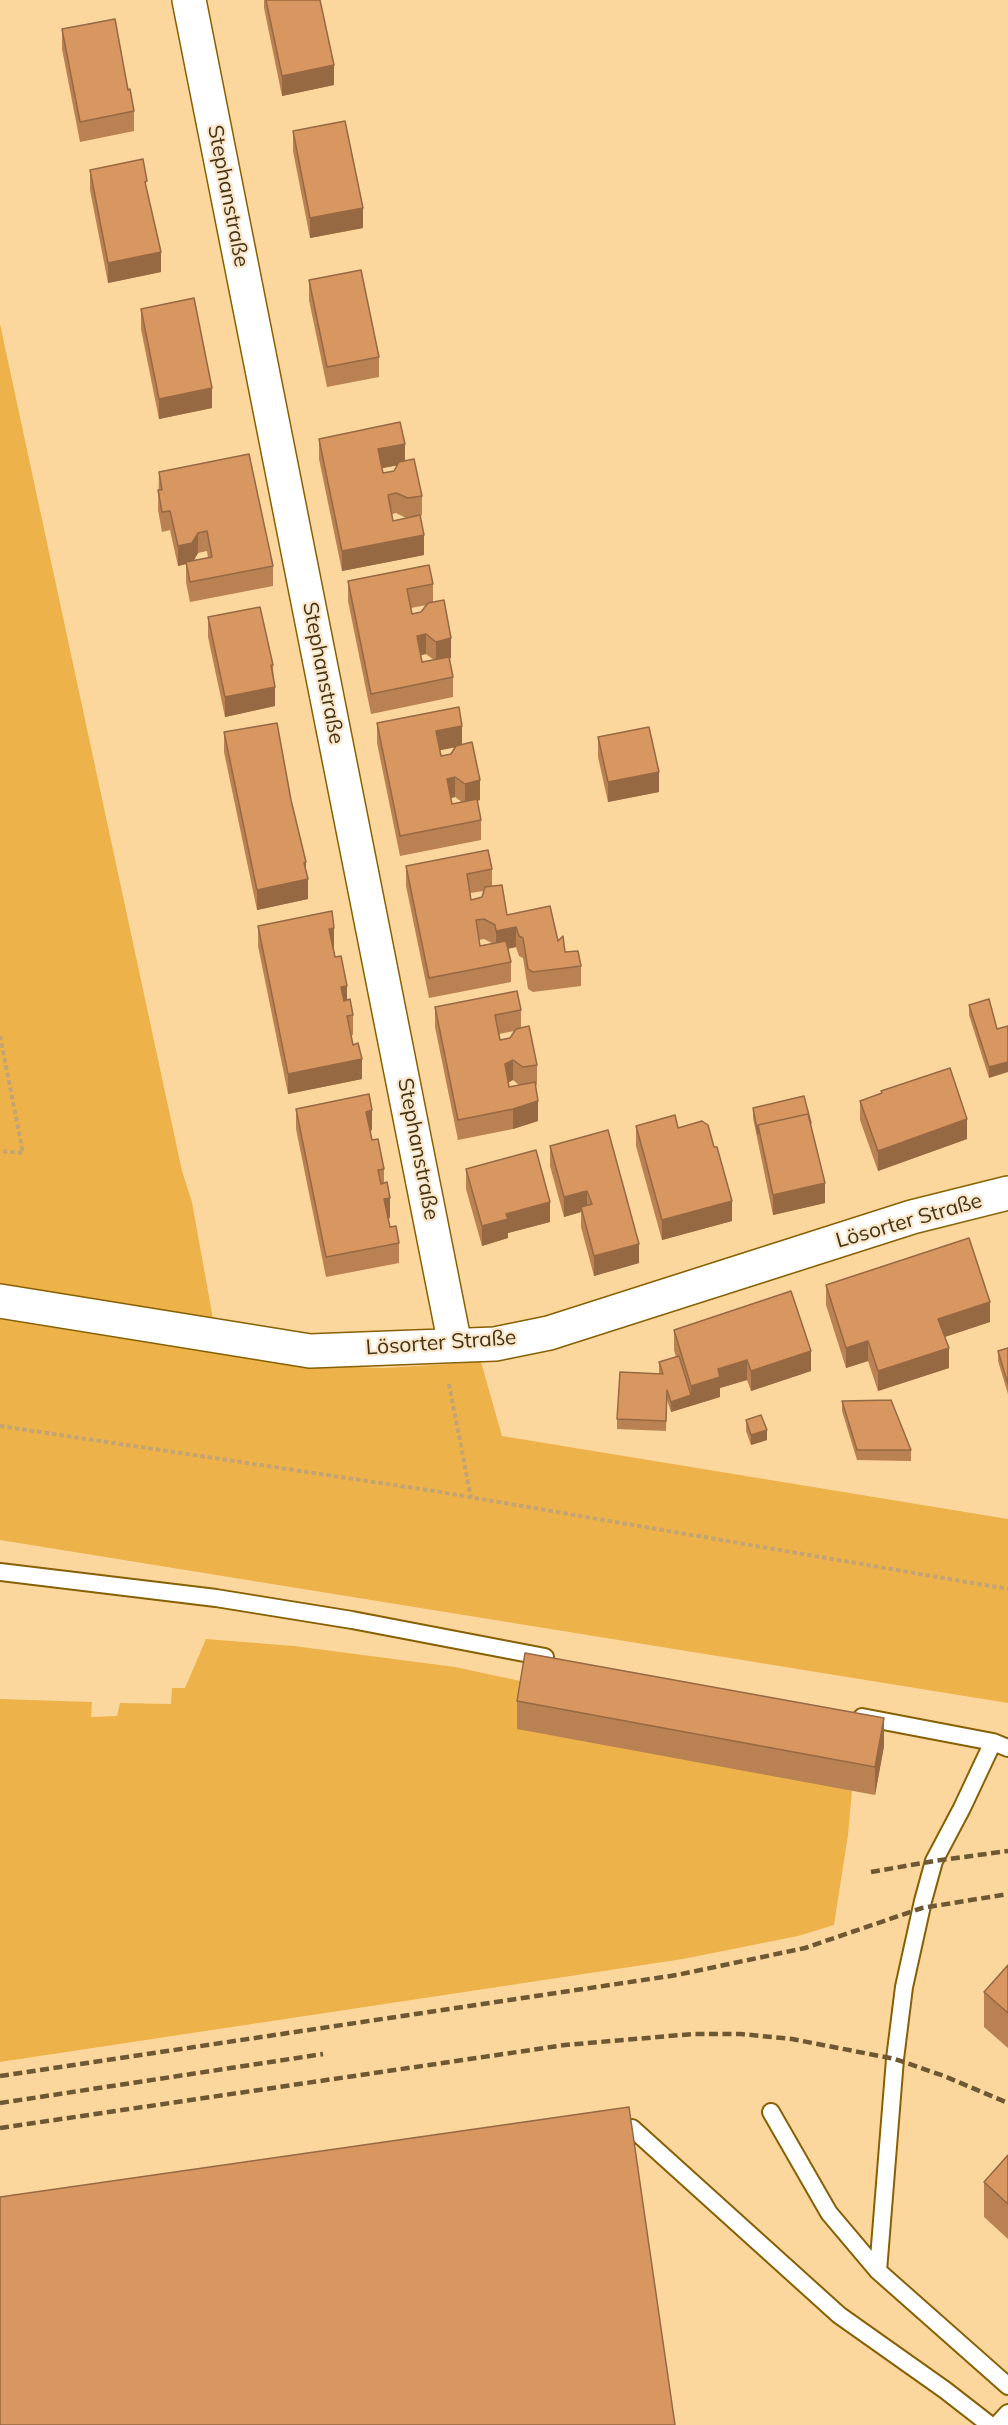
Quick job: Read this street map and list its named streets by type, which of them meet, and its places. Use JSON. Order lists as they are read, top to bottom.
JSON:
{
  "streets": {
    "street": ["Stephanstraße", "Lösorter Straße"]
  },
  "crossings": [
    ["Stephanstraße", "Lösorter Straße"]
  ]
}
